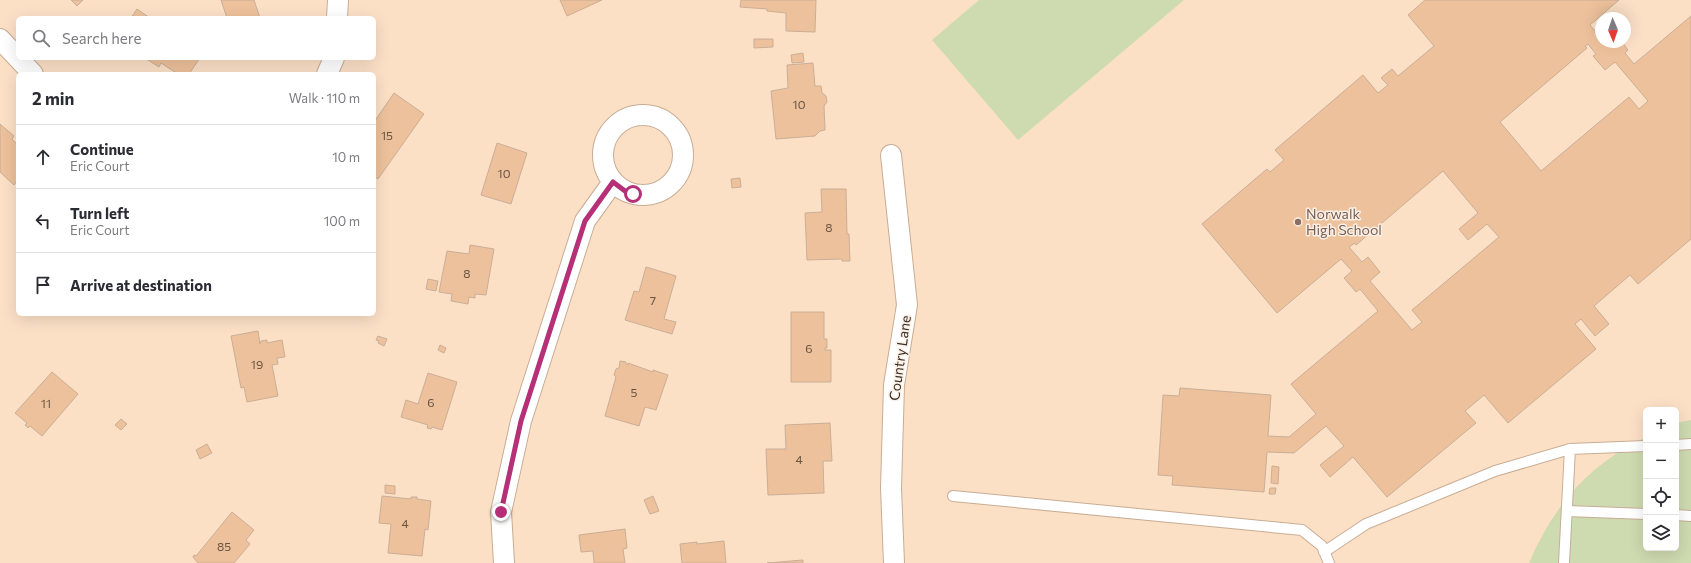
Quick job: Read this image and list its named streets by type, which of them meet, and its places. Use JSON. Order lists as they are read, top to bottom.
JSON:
{
  "streets": {
    "street": ["Country Lane"]
  },
  "places": ["Norwalk High School"],
  "house_numbers": [
    "10",
    "15",
    "10",
    "8",
    "8",
    "7",
    "6",
    "19",
    "5",
    "6",
    "11",
    "4",
    "4",
    "85"
  ],
  "north": "bottom",
  "page": {
    "search": "Search here",
    "heading": ["2 min", "Walk · 110 m"],
    "list": [
      ["Continue", "Eric Court", "10 m"],
      ["Turn left", "Eric Court", "100 m"],
      "Arrive at destination"
    ],
    "map_buttons": ["+", "−"]
  }
}
